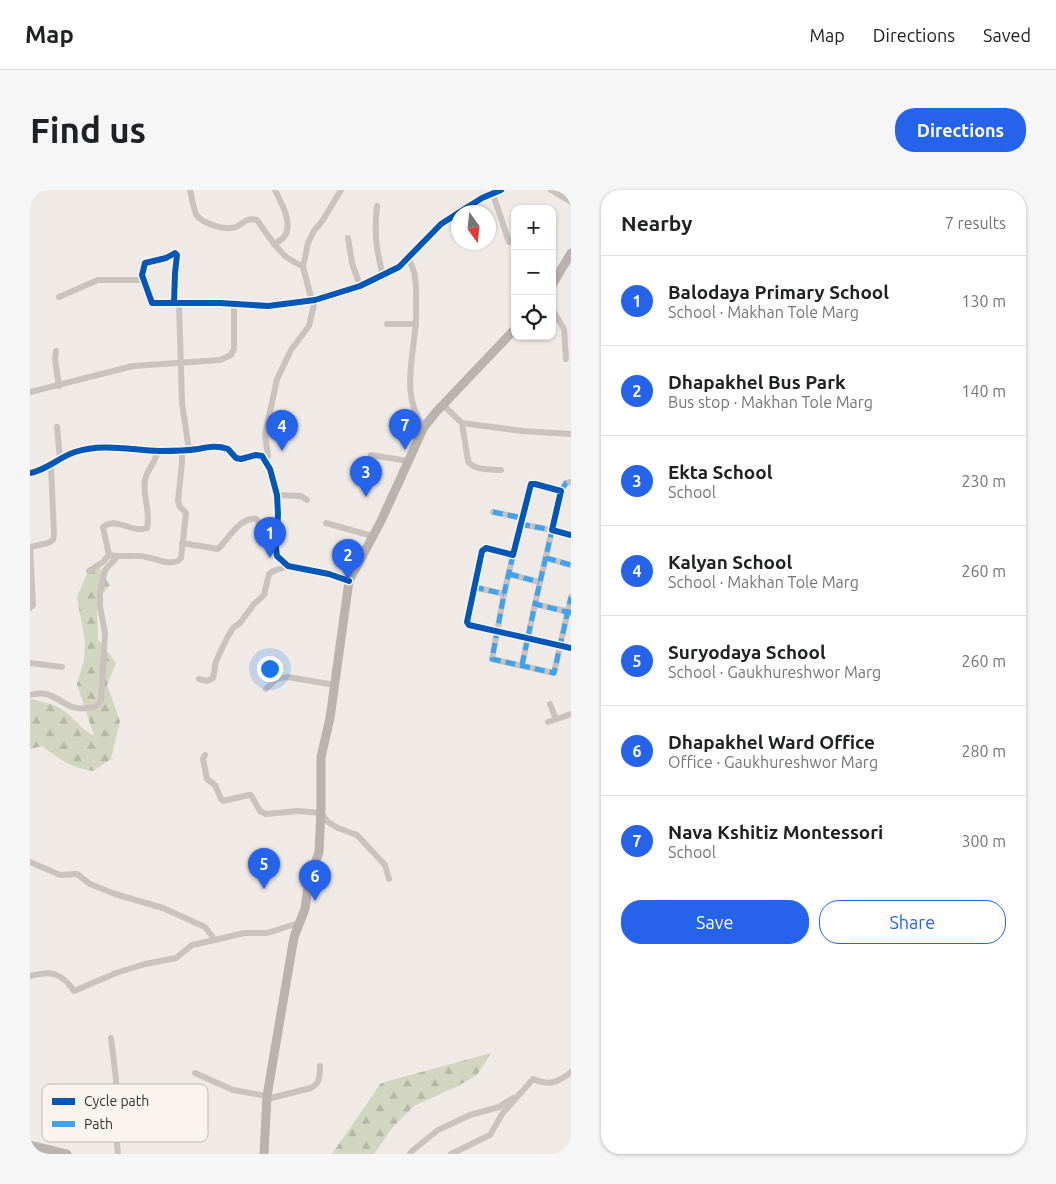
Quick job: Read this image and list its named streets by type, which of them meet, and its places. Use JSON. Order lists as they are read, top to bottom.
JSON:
{
  "legend": ["Cycle path", "Path"],
  "north": "bottom",
  "page": {
    "header": "Map",
    "nav": ["Map", "Directions", "Saved"],
    "buttons": [
      "Directions",
      ["Save", "Share"]
    ],
    "title": "Find us",
    "heading": ["Nearby", "7 results"],
    "map_buttons": ["+", "−"],
    "list": [
      {
        "mark": "1",
        "name": "Balodaya Primary School",
        "note": "School · Makhan Tole Marg",
        "value": "130 m"
      },
      {
        "mark": "2",
        "name": "Dhapakhel Bus Park",
        "note": "Bus stop · Makhan Tole Marg",
        "value": "140 m"
      },
      {
        "mark": "3",
        "name": "Ekta School",
        "note": "School",
        "value": "230 m"
      },
      {
        "mark": "4",
        "name": "Kalyan School",
        "note": "School · Makhan Tole Marg",
        "value": "260 m"
      },
      {
        "mark": "5",
        "name": "Suryodaya School",
        "note": "School · Gaukhureshwor Marg",
        "value": "260 m"
      },
      {
        "mark": "6",
        "name": "Dhapakhel Ward Office",
        "note": "Office · Gaukhureshwor Marg",
        "value": "280 m"
      },
      {
        "mark": "7",
        "name": "Nava Kshitiz Montessori",
        "note": "School",
        "value": "300 m"
      }
    ],
    "pins": [
      "7",
      "4",
      "3",
      "1",
      "2",
      "5",
      "6"
    ]
  }
}
